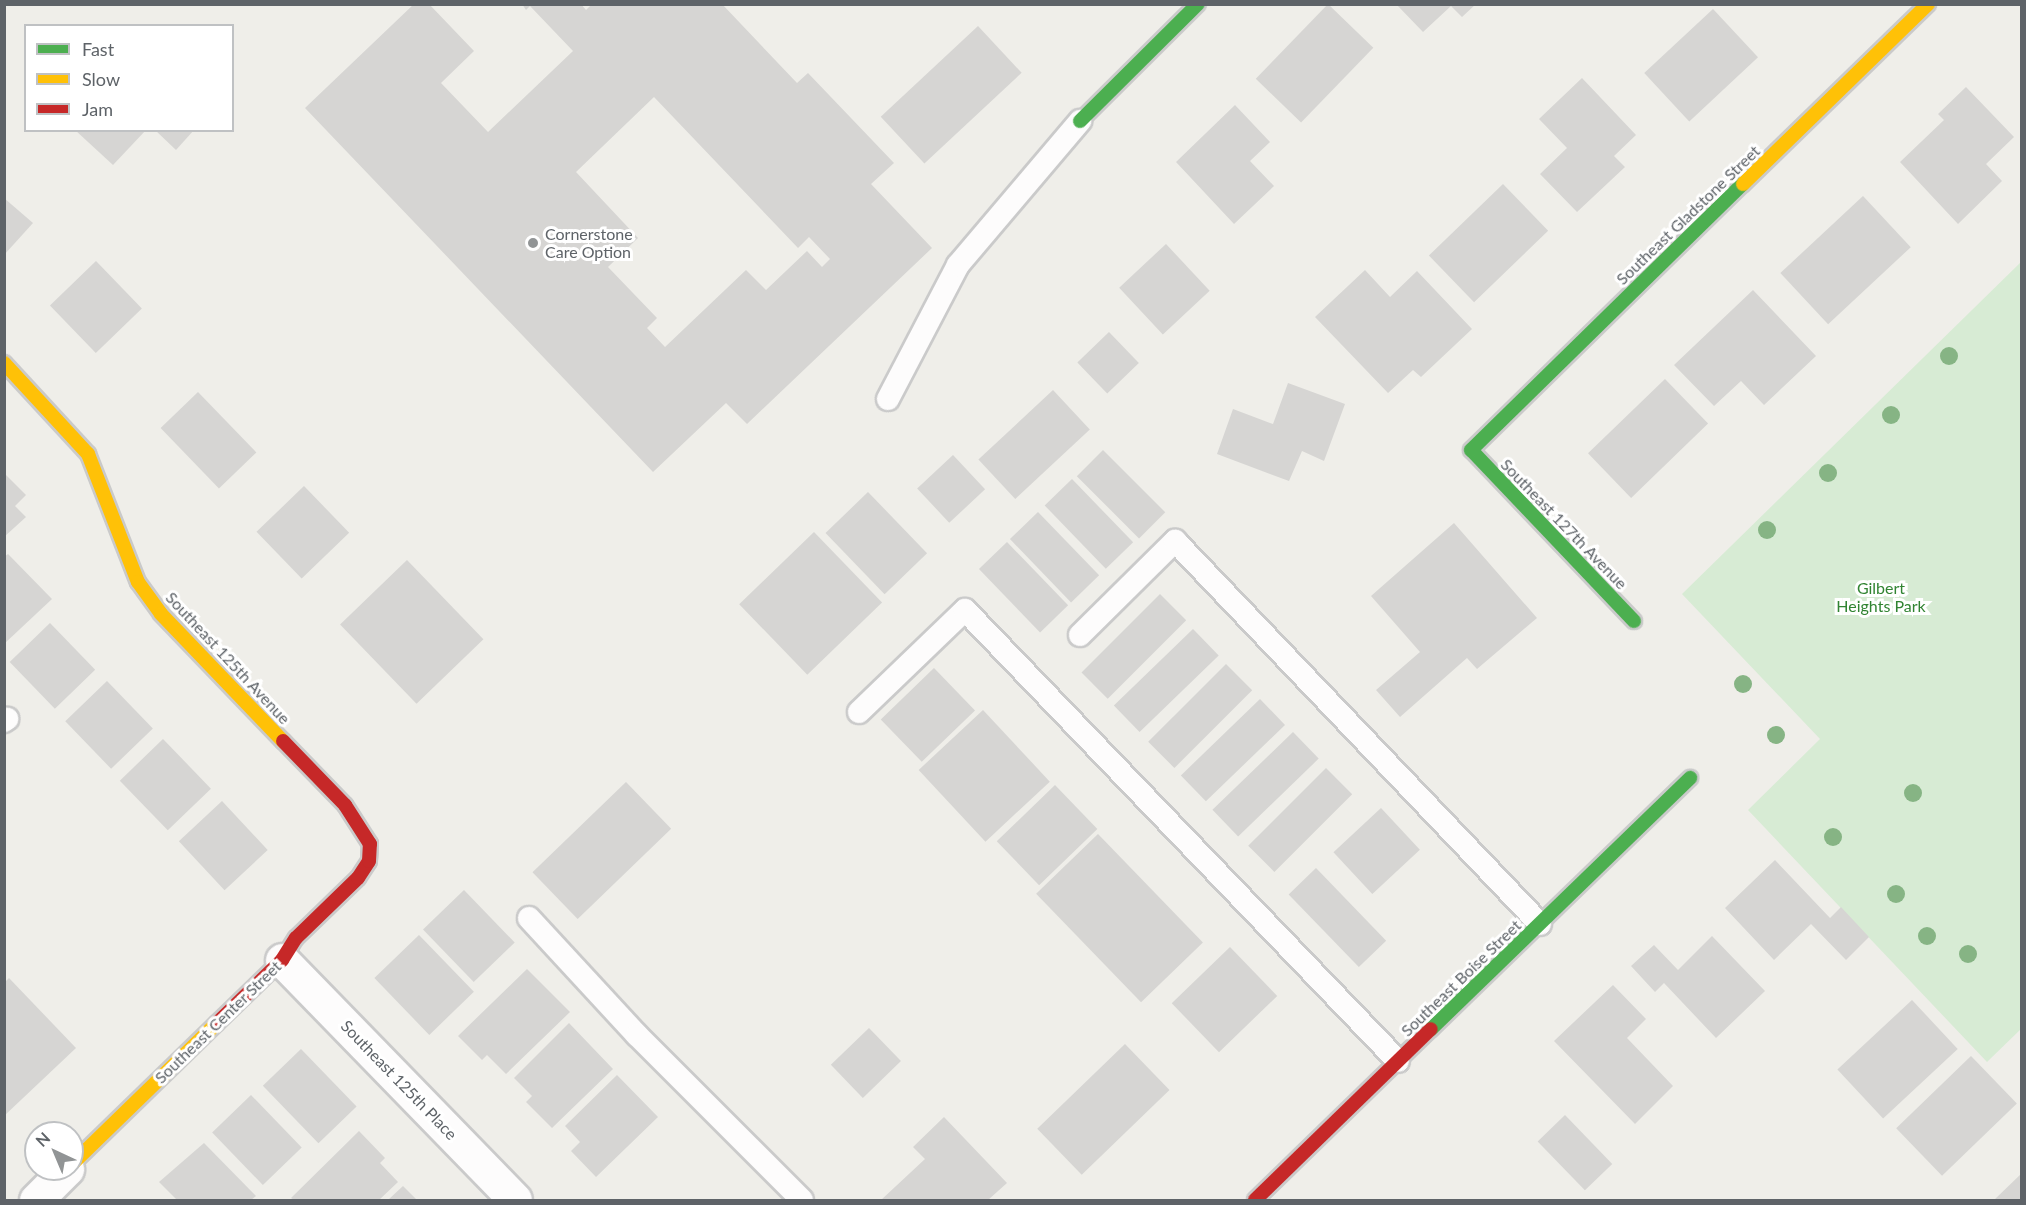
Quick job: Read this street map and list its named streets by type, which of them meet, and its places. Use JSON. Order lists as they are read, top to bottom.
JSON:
{
  "streets": {
    "street": [
      "Southeast Gladstone Street",
      "Southeast 127th Avenue",
      "Southeast 125th Avenue",
      "Southeast Boise Street",
      "Southeast Center Street",
      "Southeast 125th Place"
    ]
  },
  "crossings": [
    ["Southeast Gladstone Street", "Southeast 127th Avenue"],
    ["Southeast 125th Avenue", "Southeast Center Street"],
    ["Southeast Center Street", "Southeast 125th Place"]
  ],
  "parks": ["Gilbert Heights Park"],
  "places": ["Cornerstone Care Option"],
  "legend": ["Fast", "Slow", "Jam"],
  "north": "top left"
}
